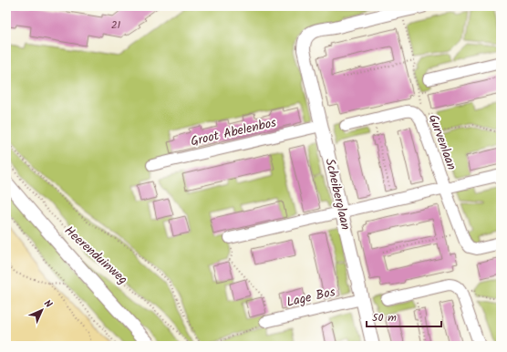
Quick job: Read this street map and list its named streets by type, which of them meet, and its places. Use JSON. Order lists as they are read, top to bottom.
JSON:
{
  "streets": {
    "street": [
      "Groot Abelenbos",
      "Gurvenlaan",
      "Scheiberglaan",
      "Heerenduinweg",
      "Lage Bos"
    ]
  },
  "crossings": [
    ["Groot Abelenbos", "Scheiberglaan"],
    ["Scheiberglaan", "Lage Bos"]
  ],
  "house_numbers": ["21"],
  "scale_bar": "50 m",
  "north": "top right"
}
